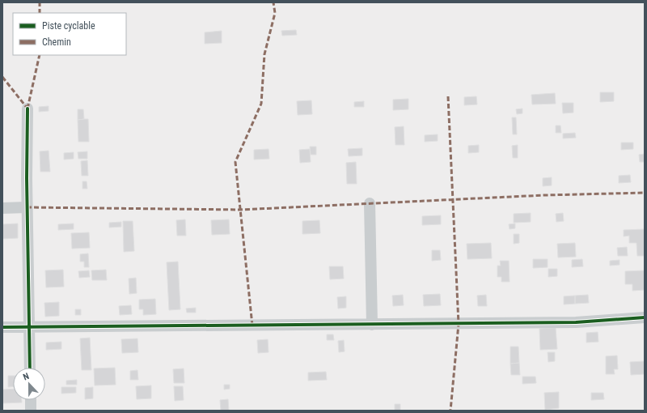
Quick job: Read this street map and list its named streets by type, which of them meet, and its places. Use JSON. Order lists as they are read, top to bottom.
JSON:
{
  "legend": ["Piste cyclable", "Chemin"],
  "north": "top"
}
